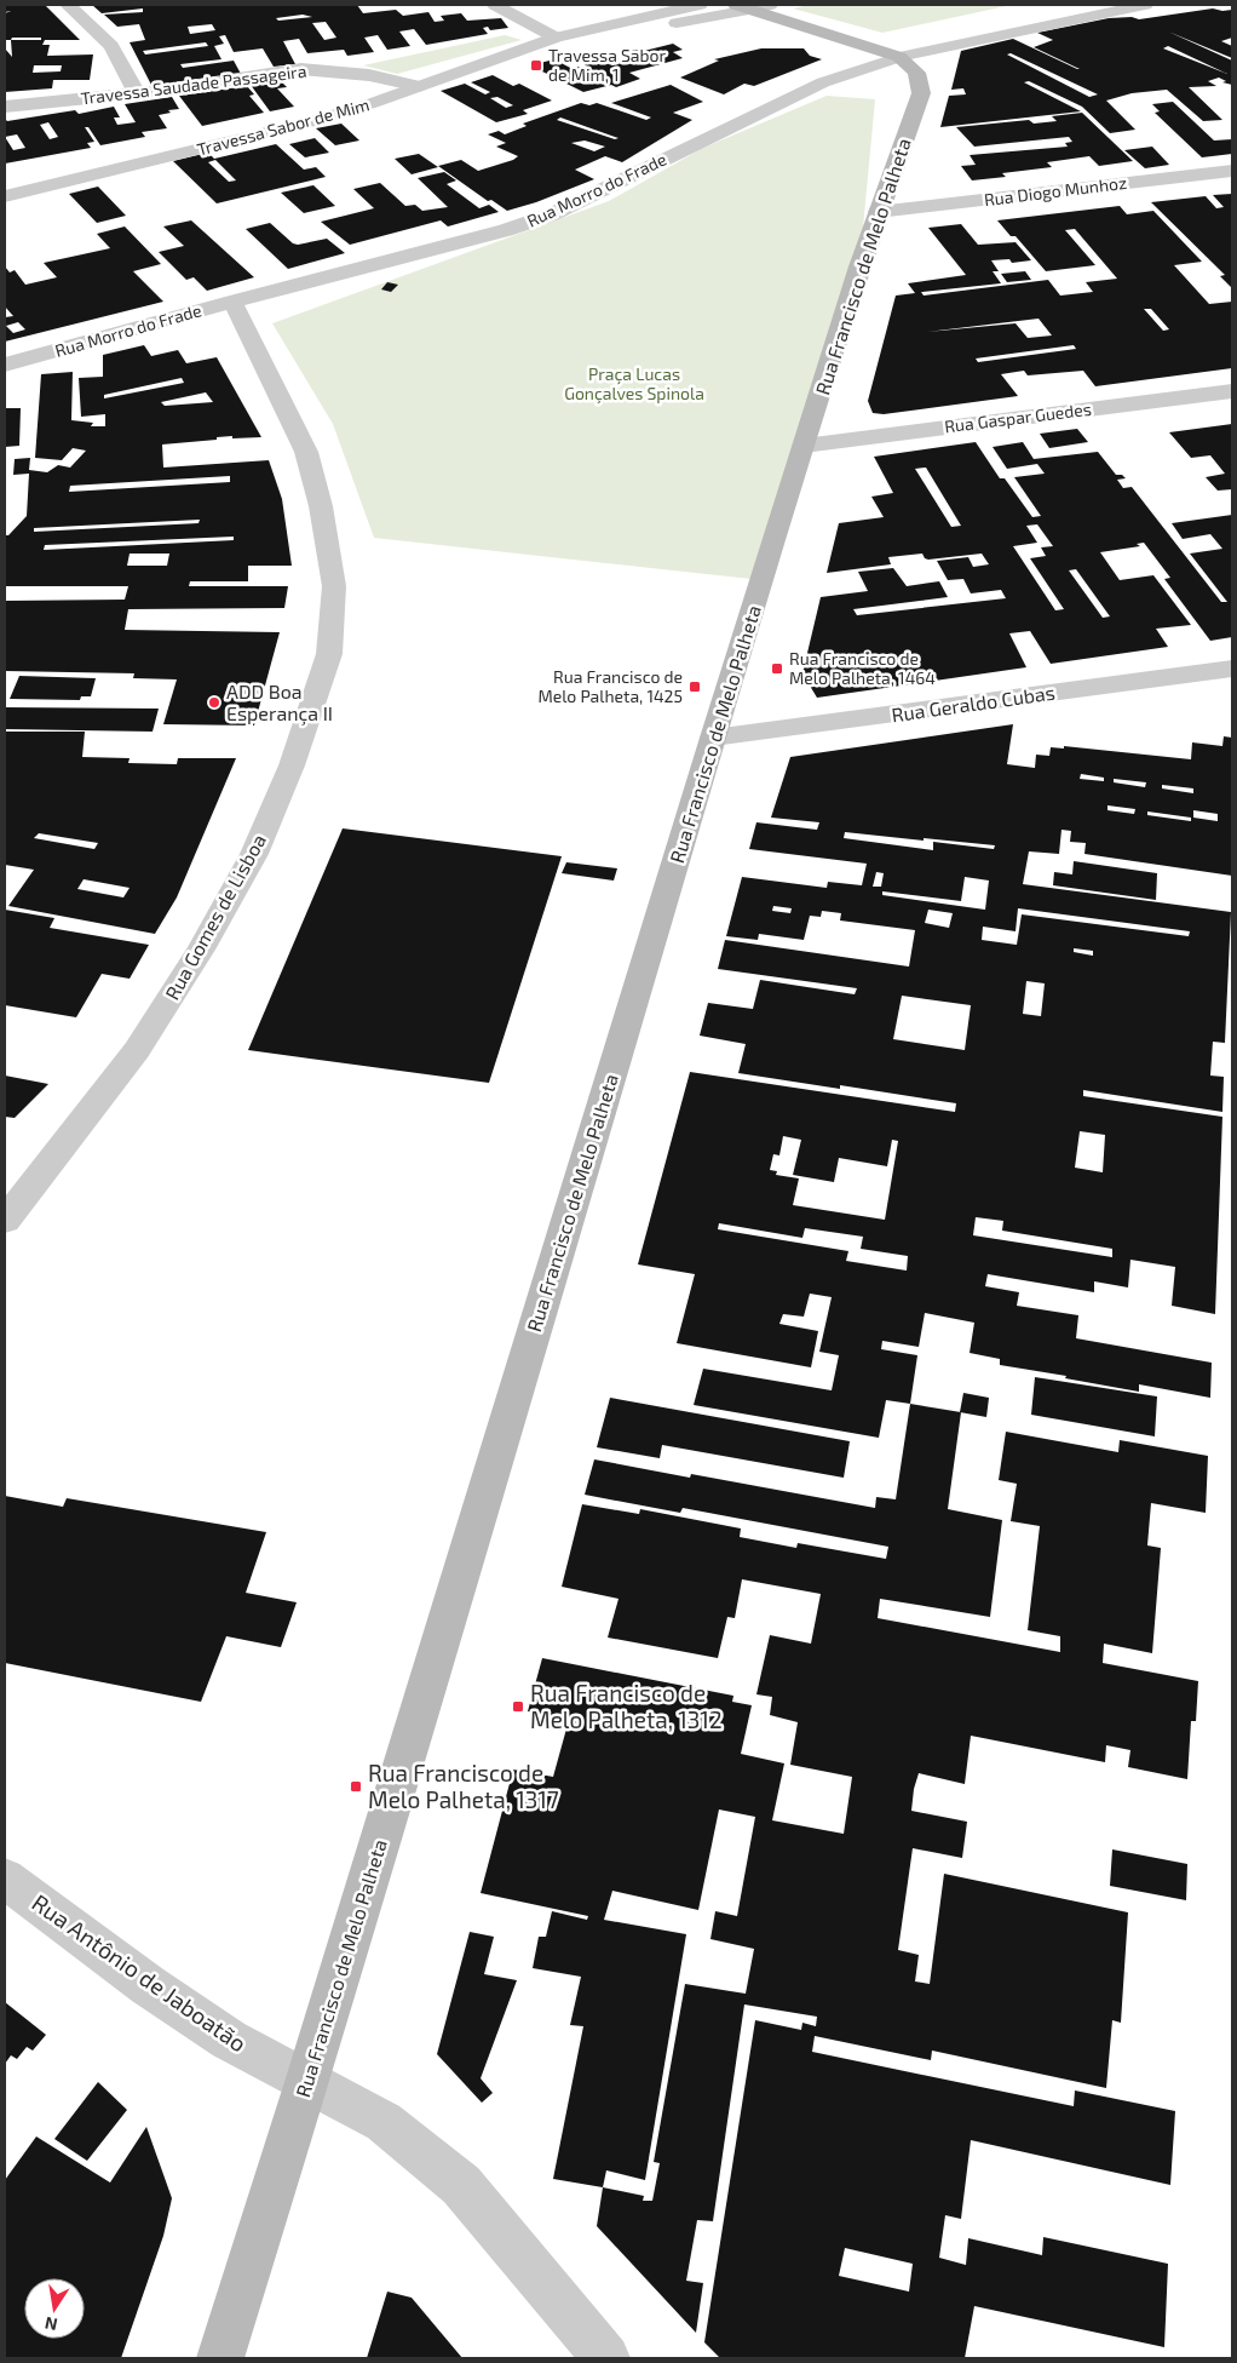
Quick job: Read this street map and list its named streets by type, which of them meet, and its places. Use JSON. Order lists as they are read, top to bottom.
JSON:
{
  "streets": {
    "main road": ["Rua Francisco de Melo Palheta"],
    "street": [
      "Travessa Saudade Passageira",
      "Travessa Sabor de Mim",
      "Rua Morro do Frade",
      "Rua Diogo Munhoz",
      "Rua Gaspar Guedes",
      "Rua Geraldo Cubas",
      "Rua Gomes de Lisboa",
      "Rua Antônio de Jaboatão"
    ]
  },
  "crossings": [
    ["Travessa Saudade Passageira", "Travessa Sabor de Mim"],
    ["Rua Morro do Frade", "Rua Francisco de Melo Palheta"],
    ["Rua Morro do Frade", "Rua Gomes de Lisboa"],
    ["Rua Diogo Munhoz", "Rua Francisco de Melo Palheta"],
    ["Rua Francisco de Melo Palheta", "Rua Gaspar Guedes"],
    ["Rua Francisco de Melo Palheta", "Rua Geraldo Cubas"],
    ["Rua Francisco de Melo Palheta", "Rua Antônio de Jaboatão"]
  ],
  "parks": ["Praça Lucas Gonçalves Spinola"],
  "places": {
    "transit": [
      "Travessa Sabor de Mim, 1",
      "Rua Francisco de Melo Palheta, 1464",
      "Rua Francisco de Melo Palheta, 1425",
      "Rua Francisco de Melo Palheta, 1312",
      "Rua Francisco de Melo Palheta, 1317"
    ],
    "other": ["ADD Boa Esperança II"]
  },
  "north": "bottom"
}
